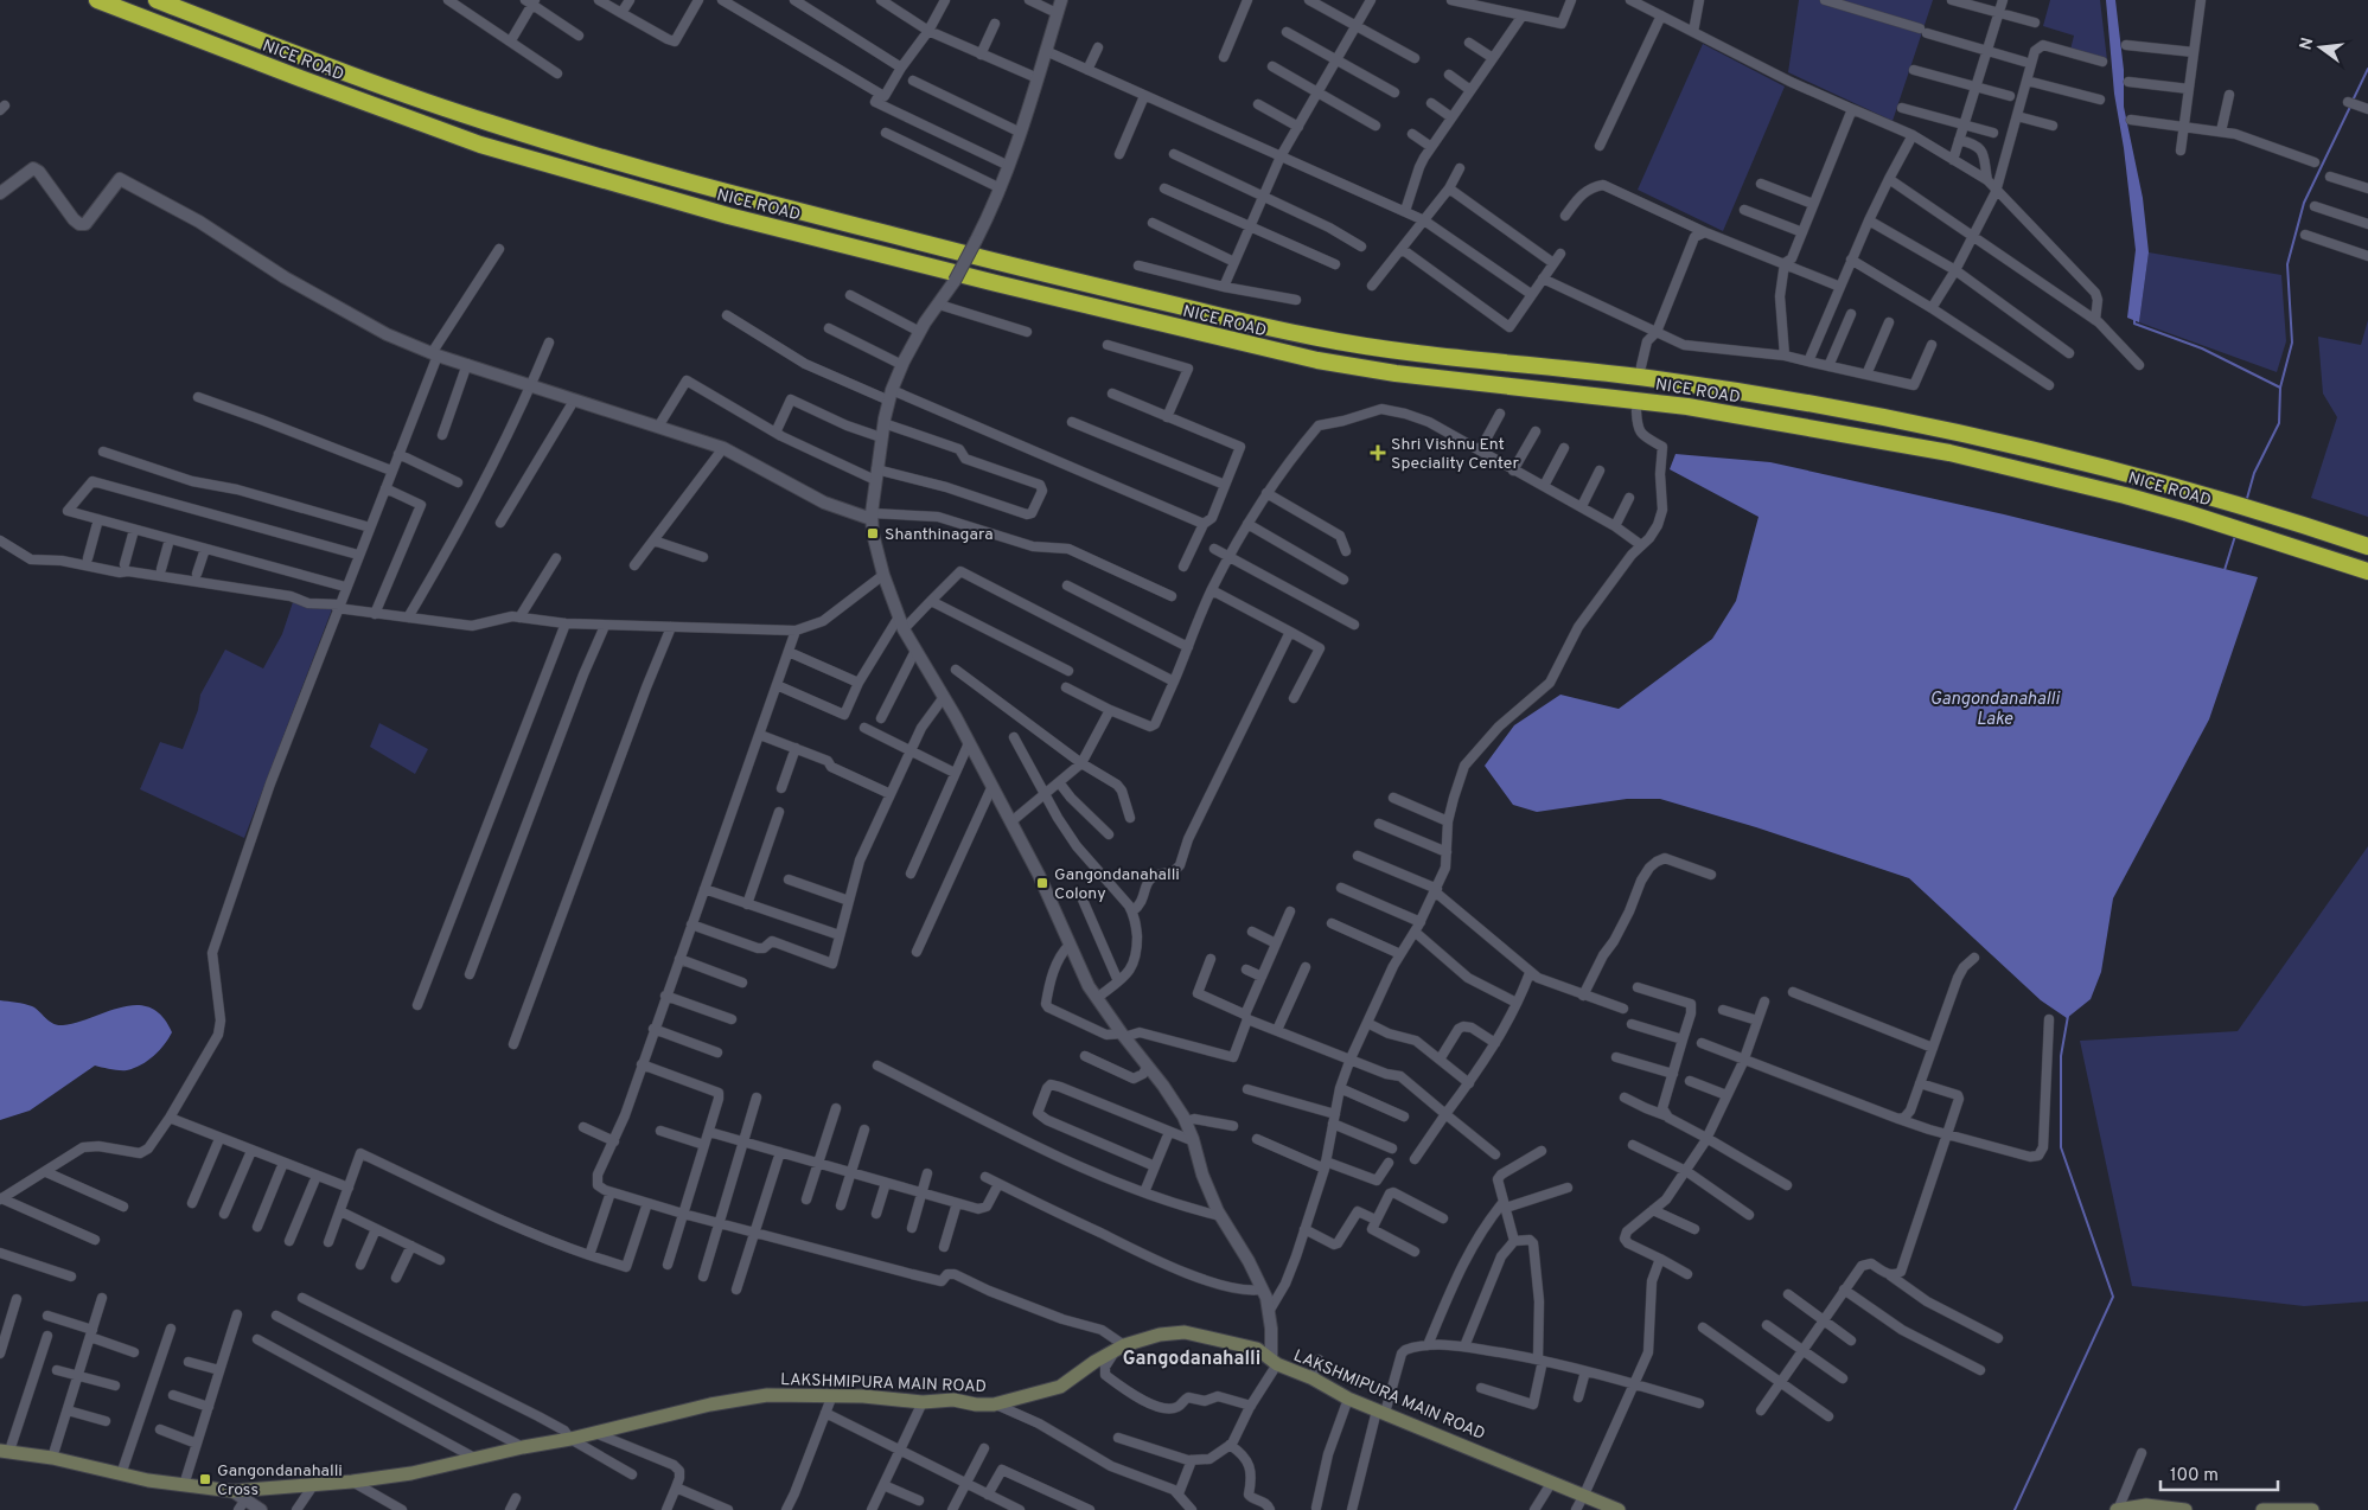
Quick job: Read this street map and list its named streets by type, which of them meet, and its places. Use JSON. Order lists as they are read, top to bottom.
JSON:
{
  "streets": {
    "highway": ["NICE ROAD"],
    "main road": ["LAKSHMIPURA MAIN ROAD"]
  },
  "districts": ["Gangodanahalli"],
  "water": ["Gangondanahalli Lake"],
  "places": {
    "health": ["Shri Vishnu Ent Speciality Center"],
    "transit": ["Shanthinagara", "Gangondanahalli Colony", "Gangondanahalli Cross"]
  },
  "scale_bar": "100 m",
  "north": "left"
}
